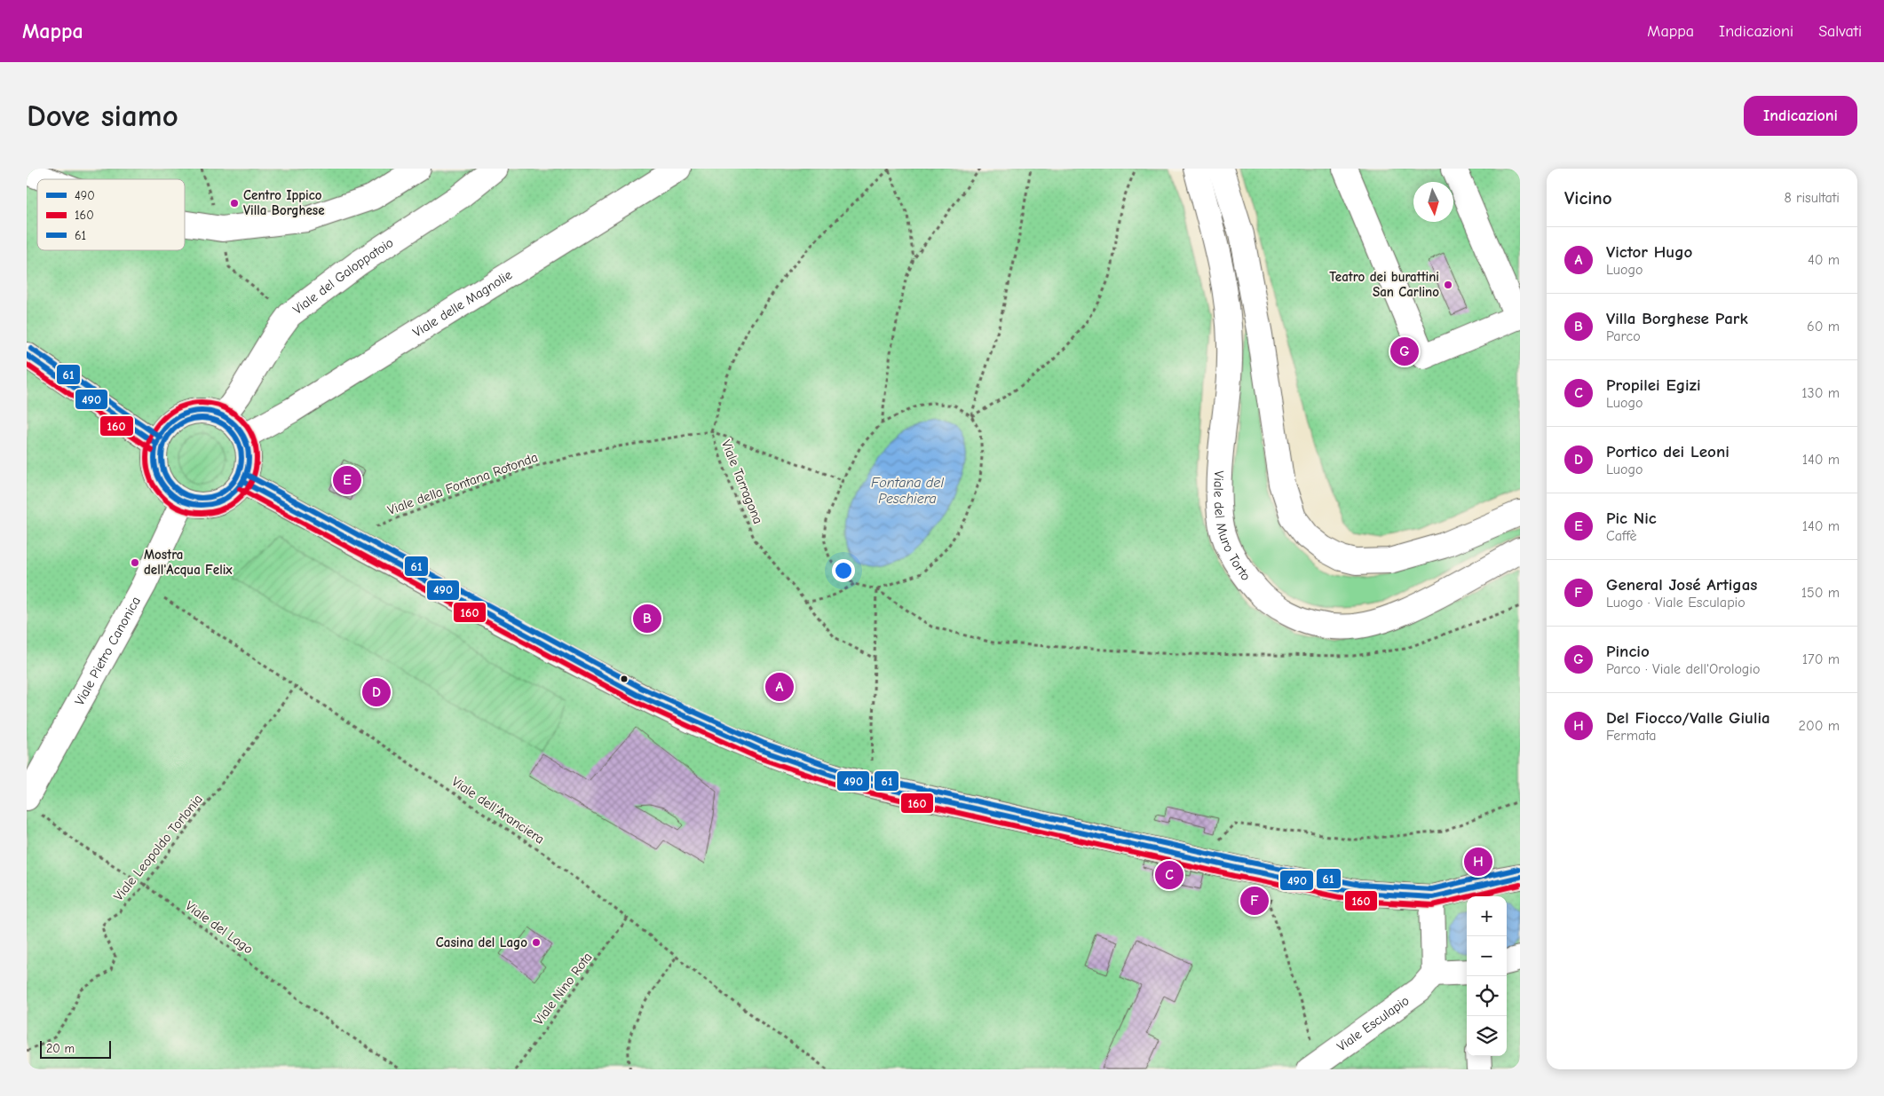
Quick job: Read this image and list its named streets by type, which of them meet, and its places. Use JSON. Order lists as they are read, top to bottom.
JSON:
{
  "streets": {
    "street": [
      "Viale del Galoppatoio",
      "Viale delle Magnolie",
      "Viale del Muro Torto",
      "Viale Pietro Canonica",
      "Viale Esculapio"
    ],
    "path": [
      "Viale Tarragona",
      "Viale della Fontana Rotonda",
      "Viale dell'Aranciera",
      "Viale Leopoldo Torlonia",
      "Viale del Lago",
      "Viale Nino Rota"
    ]
  },
  "crossings": [
    ["Viale del Galoppatoio", "Viale delle Magnolie"],
    ["Viale del Galoppatoio", "Viale Pietro Canonica"],
    ["Viale delle Magnolie", "Viale Pietro Canonica"],
    ["Viale Tarragona", "Viale della Fontana Rotonda"],
    ["Viale Pietro Canonica", "Viale dell'Aranciera"],
    ["Viale Pietro Canonica", "Viale del Lago"],
    ["Viale dell'Aranciera", "Viale Leopoldo Torlonia"],
    ["Viale dell'Aranciera", "Viale Nino Rota"],
    ["Viale Leopoldo Torlonia", "Viale del Lago"]
  ],
  "water": ["Fontana del Peschiera"],
  "places": [
    "Centro Ippico Villa Borghese",
    "Teatro dei burattini San Carlino",
    "Mostra dell'Acqua Felix",
    "Casina del Lago"
  ],
  "lines": ["transit line 61", "transit line 490", "transit line 160"],
  "legend": ["490", "160", "61"],
  "scale_bar": "20 m",
  "north": "bottom",
  "page": {
    "header": "Mappa",
    "nav": ["Mappa", "Indicazioni", "Salvati"],
    "buttons": "Indicazioni",
    "title": "Dove siamo",
    "heading": ["Vicino", "8 risultati"],
    "list": [
      {
        "mark": "A",
        "name": "Victor Hugo",
        "note": "Luogo",
        "value": "40 m"
      },
      {
        "mark": "B",
        "name": "Villa Borghese Park",
        "note": "Parco",
        "value": "60 m"
      },
      {
        "mark": "C",
        "name": "Propilei Egizi",
        "note": "Luogo",
        "value": "130 m"
      },
      {
        "mark": "D",
        "name": "Portico dei Leoni",
        "note": "Luogo",
        "value": "140 m"
      },
      {
        "mark": "E",
        "name": "Pic Nic",
        "note": "Caffè",
        "value": "140 m"
      },
      {
        "mark": "F",
        "name": "General José Artigas",
        "note": "Luogo · Viale Esculapio",
        "value": "150 m"
      },
      {
        "mark": "G",
        "name": "Pincio",
        "note": "Parco · Viale dell'Orologio",
        "value": "170 m"
      },
      {
        "mark": "H",
        "name": "Del Fiocco/Valle Giulia",
        "note": "Fermata",
        "value": "200 m"
      }
    ],
    "pins": [
      "G",
      "E",
      "B",
      "A",
      "D",
      "H",
      "C",
      "F"
    ],
    "map_buttons": ["+", "−"],
    "scale": "20 m"
  }
}
